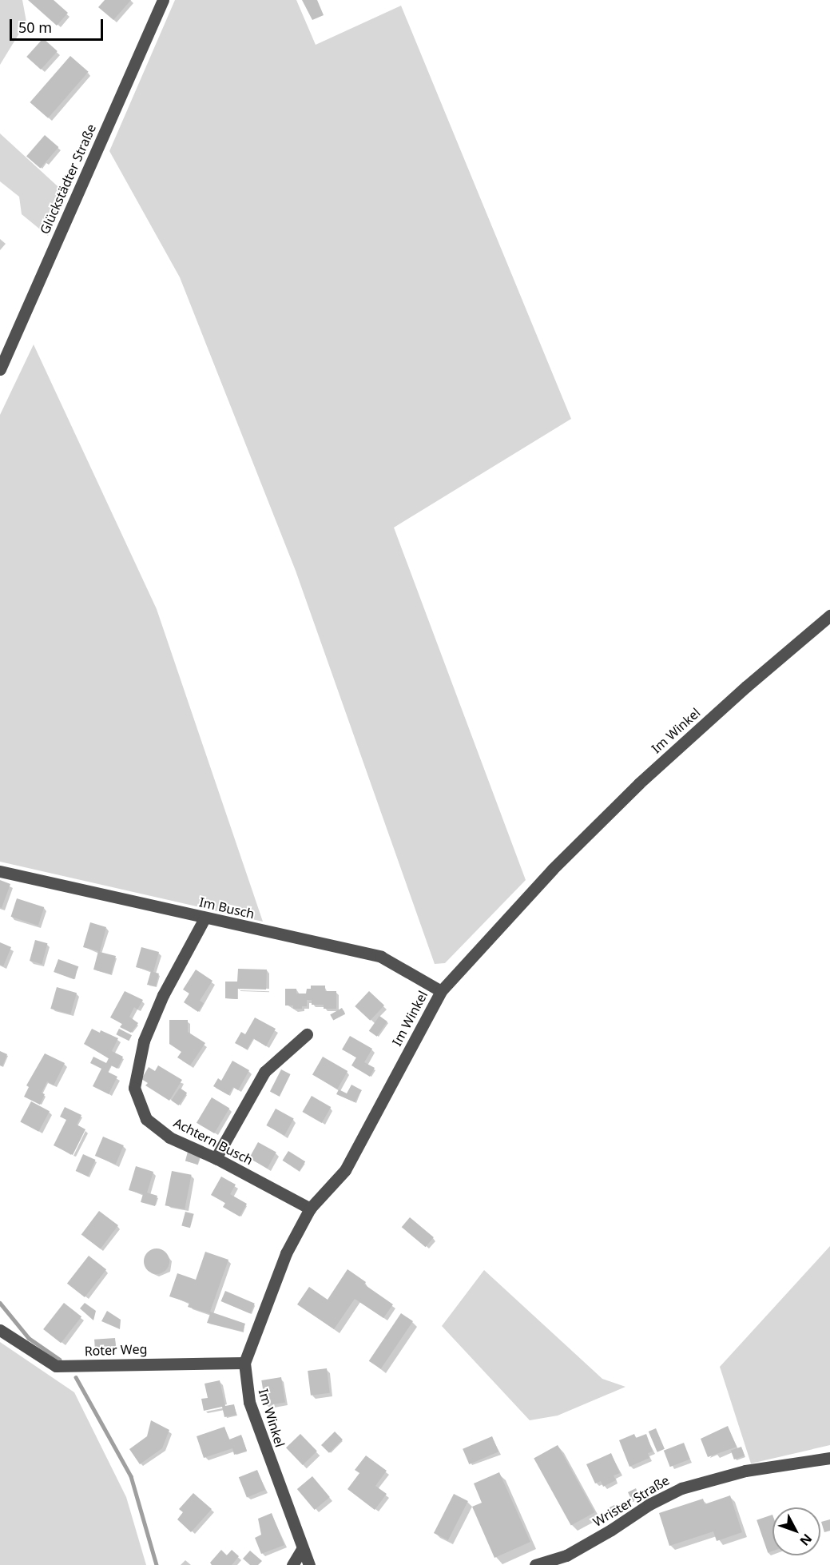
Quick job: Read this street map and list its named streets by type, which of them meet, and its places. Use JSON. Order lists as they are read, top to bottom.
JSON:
{
  "streets": {
    "street": [
      "Glückstädter Straße",
      "Im Winkel",
      "Im Busch",
      "Achtern Busch",
      "Roter Weg",
      "Wrister Straße"
    ]
  },
  "crossings": [
    ["Im Winkel", "Im Busch"],
    ["Im Winkel", "Achtern Busch"],
    ["Im Winkel", "Roter Weg"],
    ["Im Busch", "Achtern Busch"]
  ],
  "scale_bar": "50 m",
  "north": "bottom right"
}
